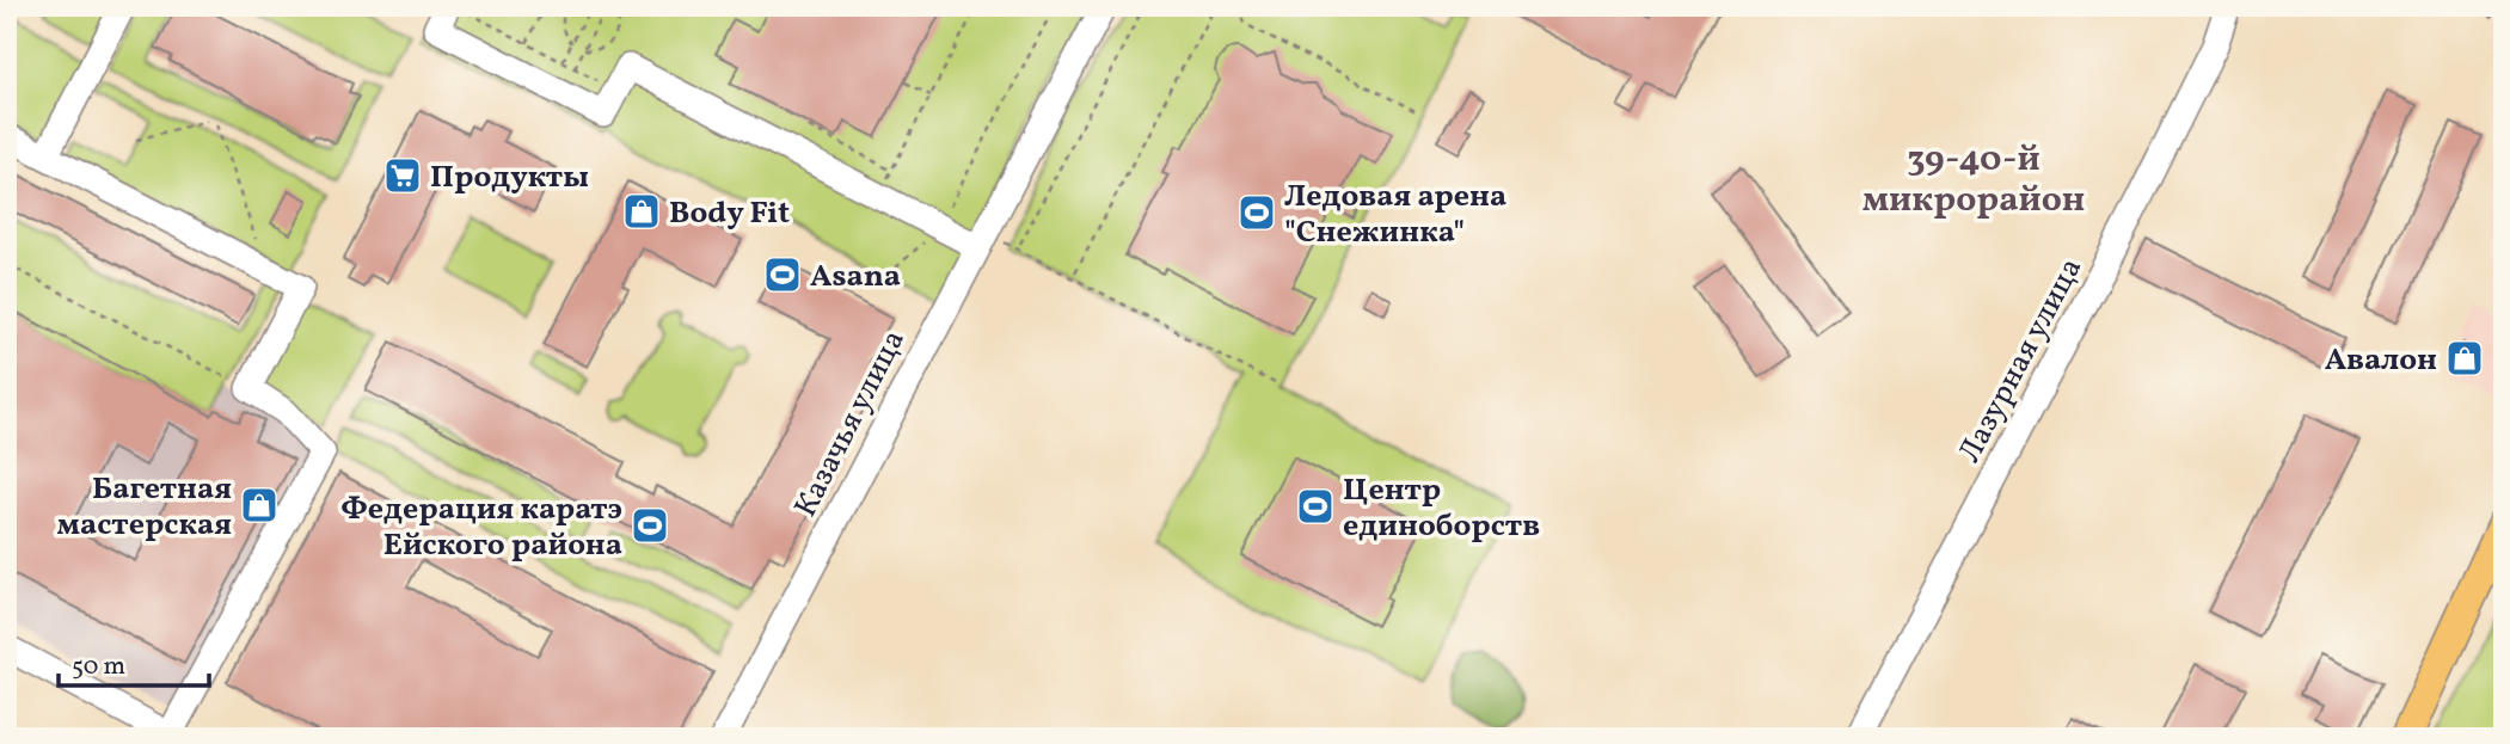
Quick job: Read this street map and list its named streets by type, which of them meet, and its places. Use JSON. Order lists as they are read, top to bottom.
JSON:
{
  "streets": {
    "street": ["Лазурная улица", "Казачья улица"]
  },
  "districts": ["39-40-й микрорайон"],
  "places": {
    "supermarket": ["Продукты"],
    "shop": ["Body Fit", "Авалон", "Багетная мастерская"],
    "sports": [
      "Ледовая арена \"Снежинка\"",
      "Asana",
      "Центр единоборств",
      "Федерация каратэ Ейского района"
    ]
  },
  "scale_bar": "50 m"
}
